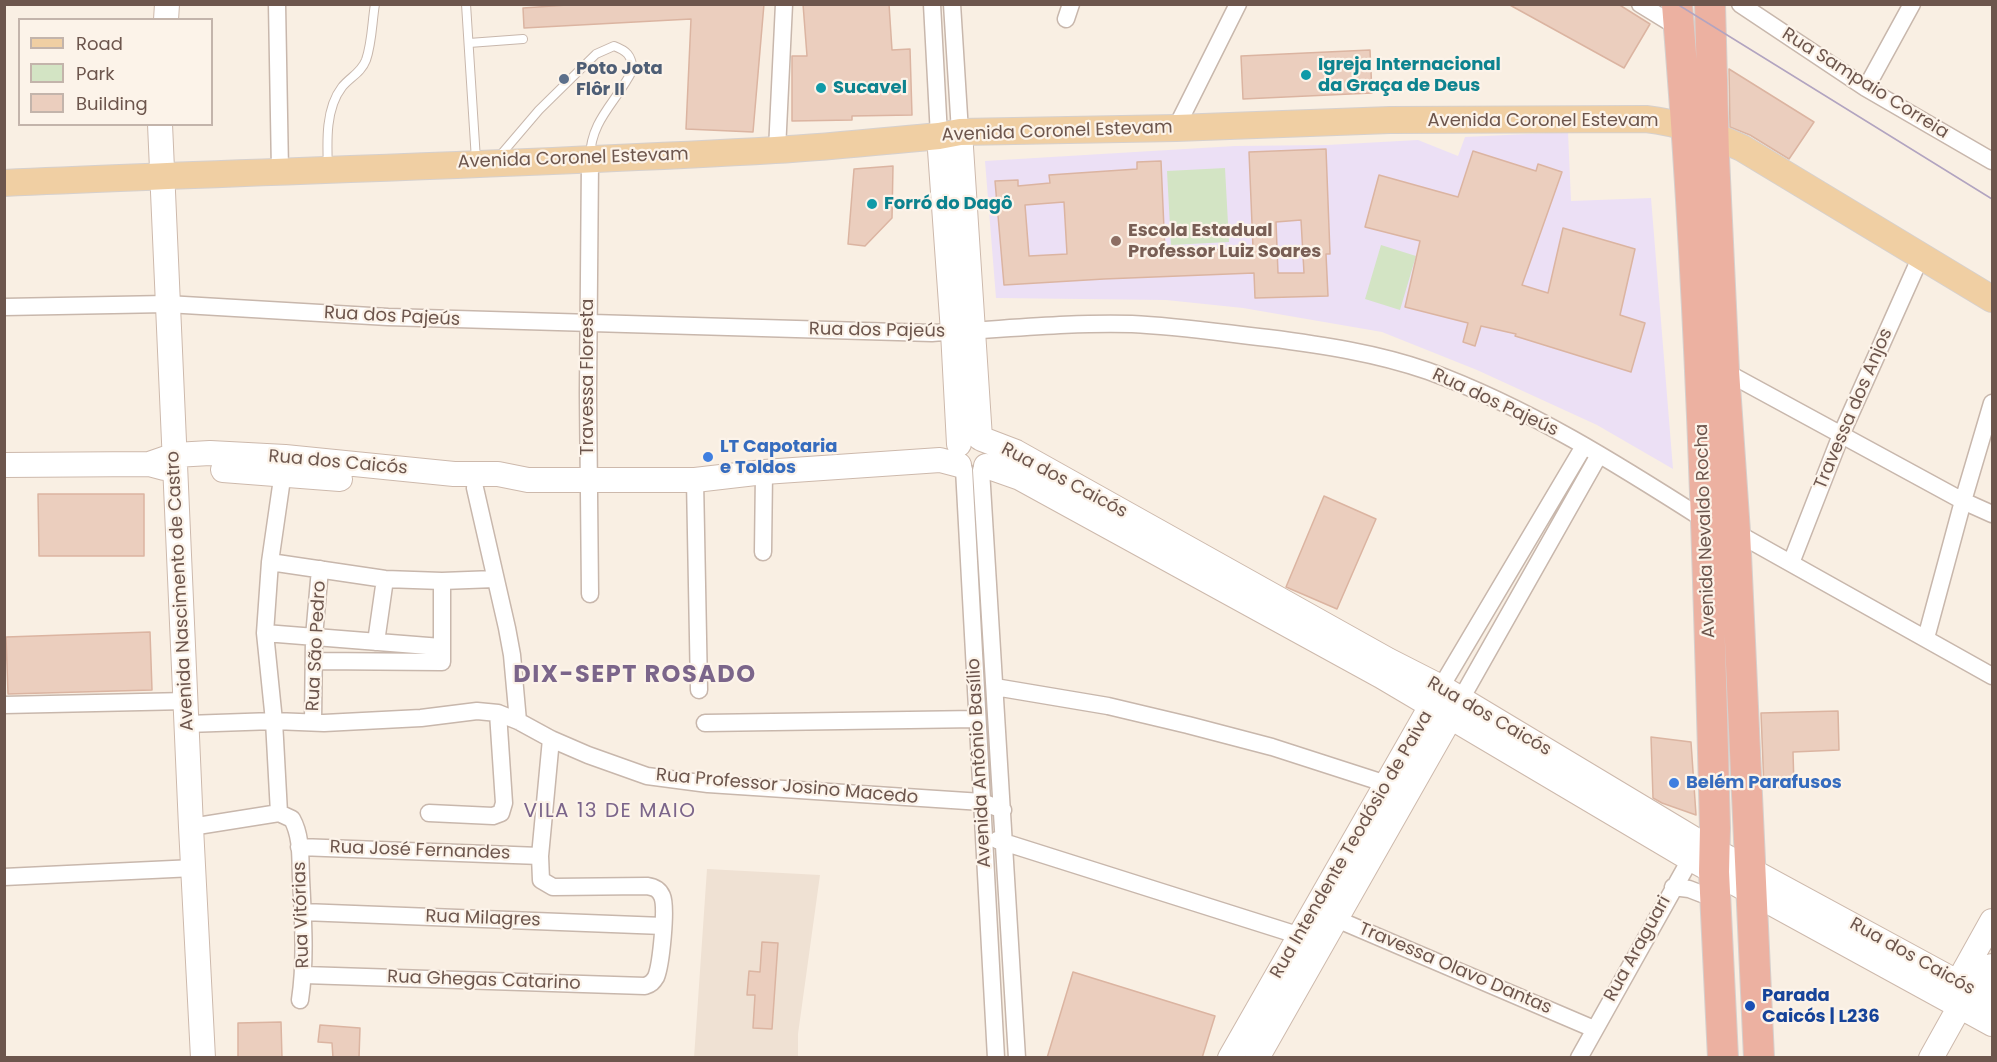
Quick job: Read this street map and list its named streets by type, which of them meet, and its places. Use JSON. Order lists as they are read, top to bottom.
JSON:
{
  "streets": {
    "highway": ["Avenida Nevaldo Rocha"],
    "main road": ["Avenida Coronel Estevam"],
    "street": [
      "Rua Sampaio Correia",
      "Rua dos Pajeús",
      "Travessa Floresta",
      "Travessa dos Anjos",
      "Rua dos Caicós",
      "Avenida Nascimento de Castro",
      "Rua São Pedro",
      "Avenida Antônio Basílio",
      "Rua Professor Josino Macedo",
      "Rua Intendente Teodósio de Paiva",
      "Rua José Fernandes",
      "Rua Vitórias",
      "Rua Milagres",
      "Rua Araguari",
      "Travessa Olavo Dantas",
      "Rua Ghegas Catarino"
    ]
  },
  "crossings": [
    ["Avenida Coronel Estevam", "Travessa Floresta"],
    ["Avenida Coronel Estevam", "Travessa dos Anjos"],
    ["Avenida Coronel Estevam", "Avenida Nevaldo Rocha"],
    ["Avenida Coronel Estevam", "Avenida Nascimento de Castro"],
    ["Avenida Coronel Estevam", "Avenida Antônio Basílio"],
    ["Rua dos Pajeús", "Travessa Floresta"],
    ["Rua dos Pajeús", "Avenida Nevaldo Rocha"],
    ["Rua dos Pajeús", "Avenida Nascimento de Castro"],
    ["Rua dos Pajeús", "Avenida Antônio Basílio"],
    ["Rua dos Pajeús", "Rua Intendente Teodósio de Paiva"],
    ["Travessa Floresta", "Rua dos Caicós"],
    ["Rua dos Caicós", "Avenida Nevaldo Rocha"],
    ["Rua dos Caicós", "Avenida Nascimento de Castro"],
    ["Rua dos Caicós", "Avenida Antônio Basílio"],
    ["Rua dos Caicós", "Rua Intendente Teodósio de Paiva"],
    ["Rua dos Caicós", "Rua Araguari"],
    ["Avenida Nevaldo Rocha", "Rua Araguari"],
    ["Avenida Nascimento de Castro", "Rua Professor Josino Macedo"],
    ["Rua São Pedro", "Rua Professor Josino Macedo"],
    ["Avenida Antônio Basílio", "Rua Professor Josino Macedo"],
    ["Rua Intendente Teodósio de Paiva", "Travessa Olavo Dantas"],
    ["Rua José Fernandes", "Rua Vitórias"],
    ["Rua Vitórias", "Rua Milagres"],
    ["Rua Vitórias", "Rua Ghegas Catarino"],
    ["Rua Milagres", "Rua Ghegas Catarino"],
    ["Rua Araguari", "Travessa Olavo Dantas"]
  ],
  "districts": ["DIX-SEPT ROSADO", "VILA 13 DE MAIO"],
  "places": [
    "Igreja Internacional da Graça de Deus",
    "Poto Jota Flôr II",
    "Sucavel",
    "Forró do Dagô",
    "Escola Estadual Professor Luiz Soares",
    "LT Capotaria e Toldos",
    "Belém Parafusos",
    "Parada Caicós | L236"
  ],
  "legend": ["Road", "Park", "Building"]
}
